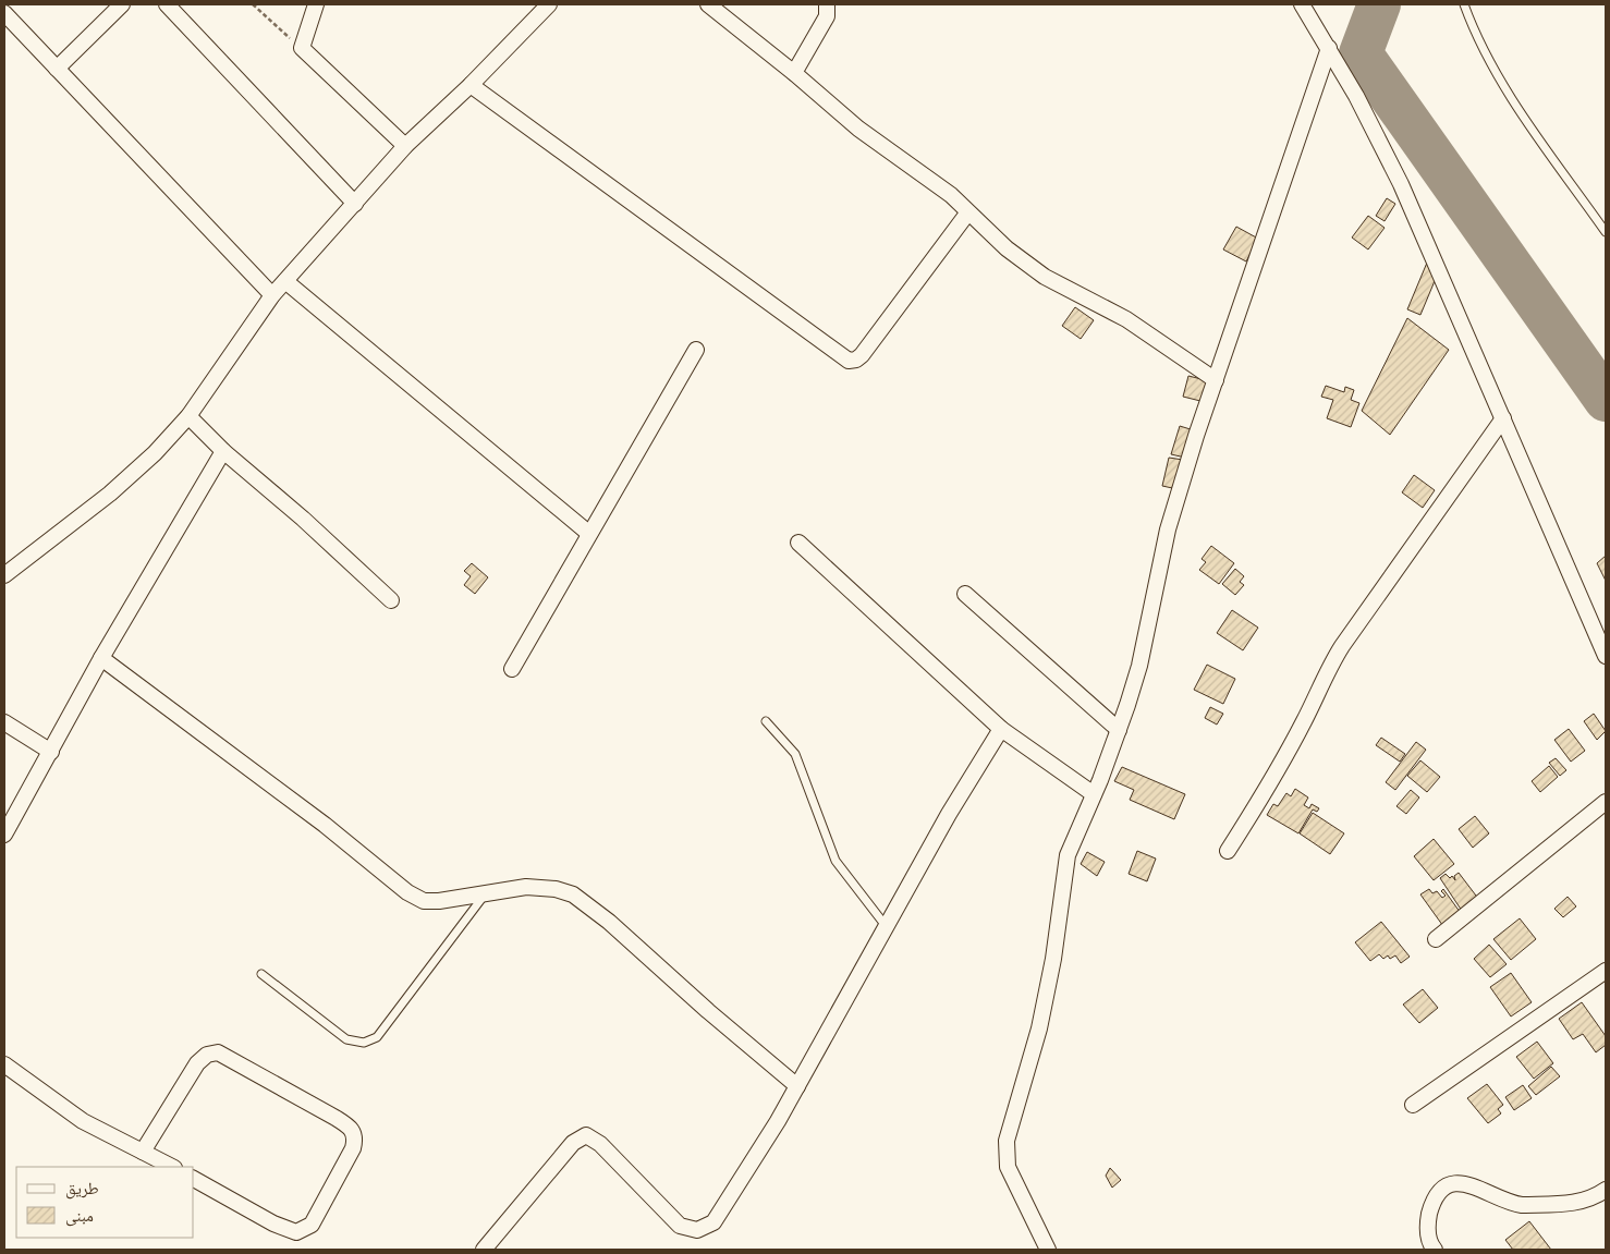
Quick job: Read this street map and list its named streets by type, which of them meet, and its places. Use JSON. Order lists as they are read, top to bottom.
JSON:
{
  "legend": ["طريق", "مبنى"]
}
